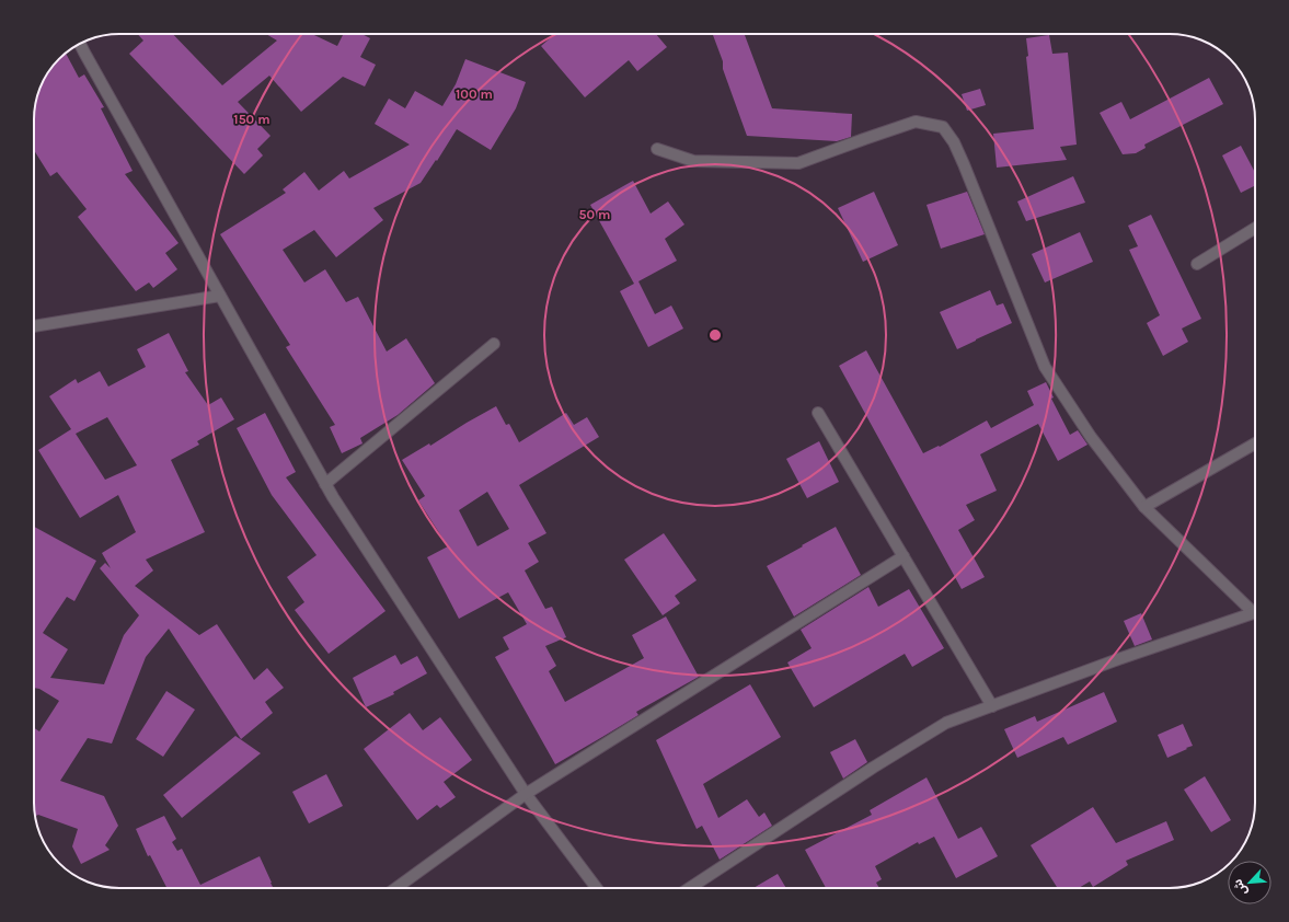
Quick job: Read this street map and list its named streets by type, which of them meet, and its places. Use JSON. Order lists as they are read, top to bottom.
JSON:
{
  "north": "bottom left",
  "rings": ["100 m", "150 m", "50 m"]
}
